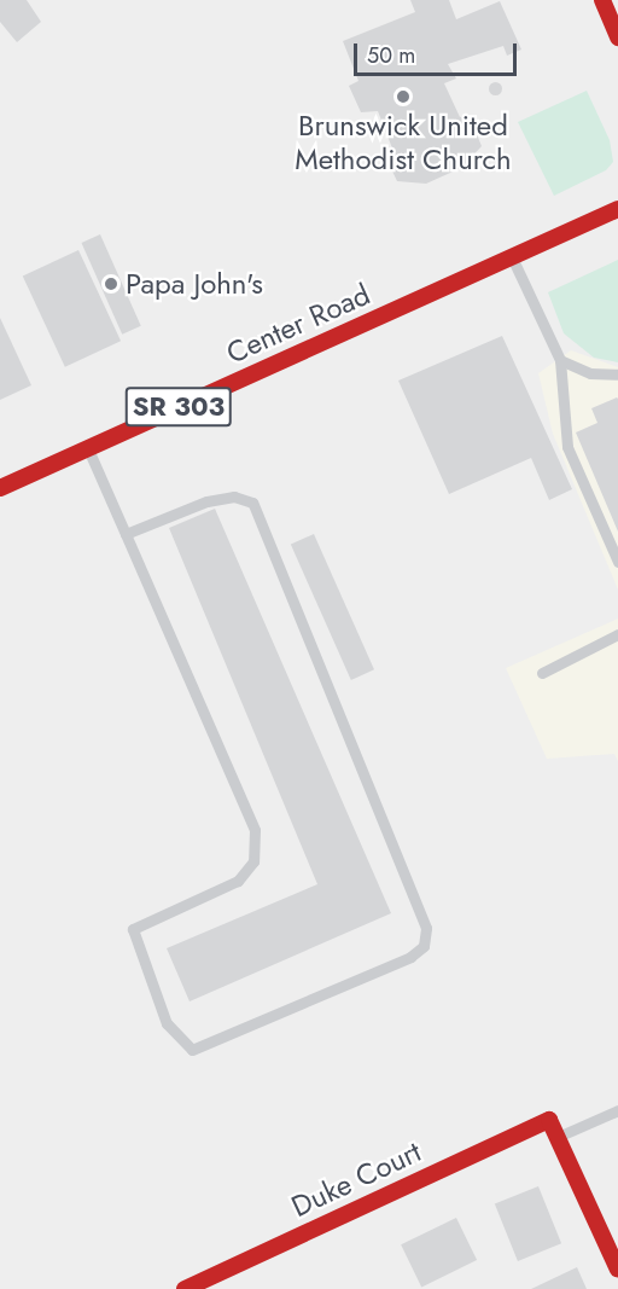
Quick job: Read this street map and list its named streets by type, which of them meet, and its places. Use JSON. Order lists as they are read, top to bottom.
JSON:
{
  "streets": {
    "main road": ["Center Road", "SR 303", "Duke Court"]
  },
  "places": ["Brunswick United Methodist Church", "Papa John's"],
  "scale_bar": "50 m"
}
